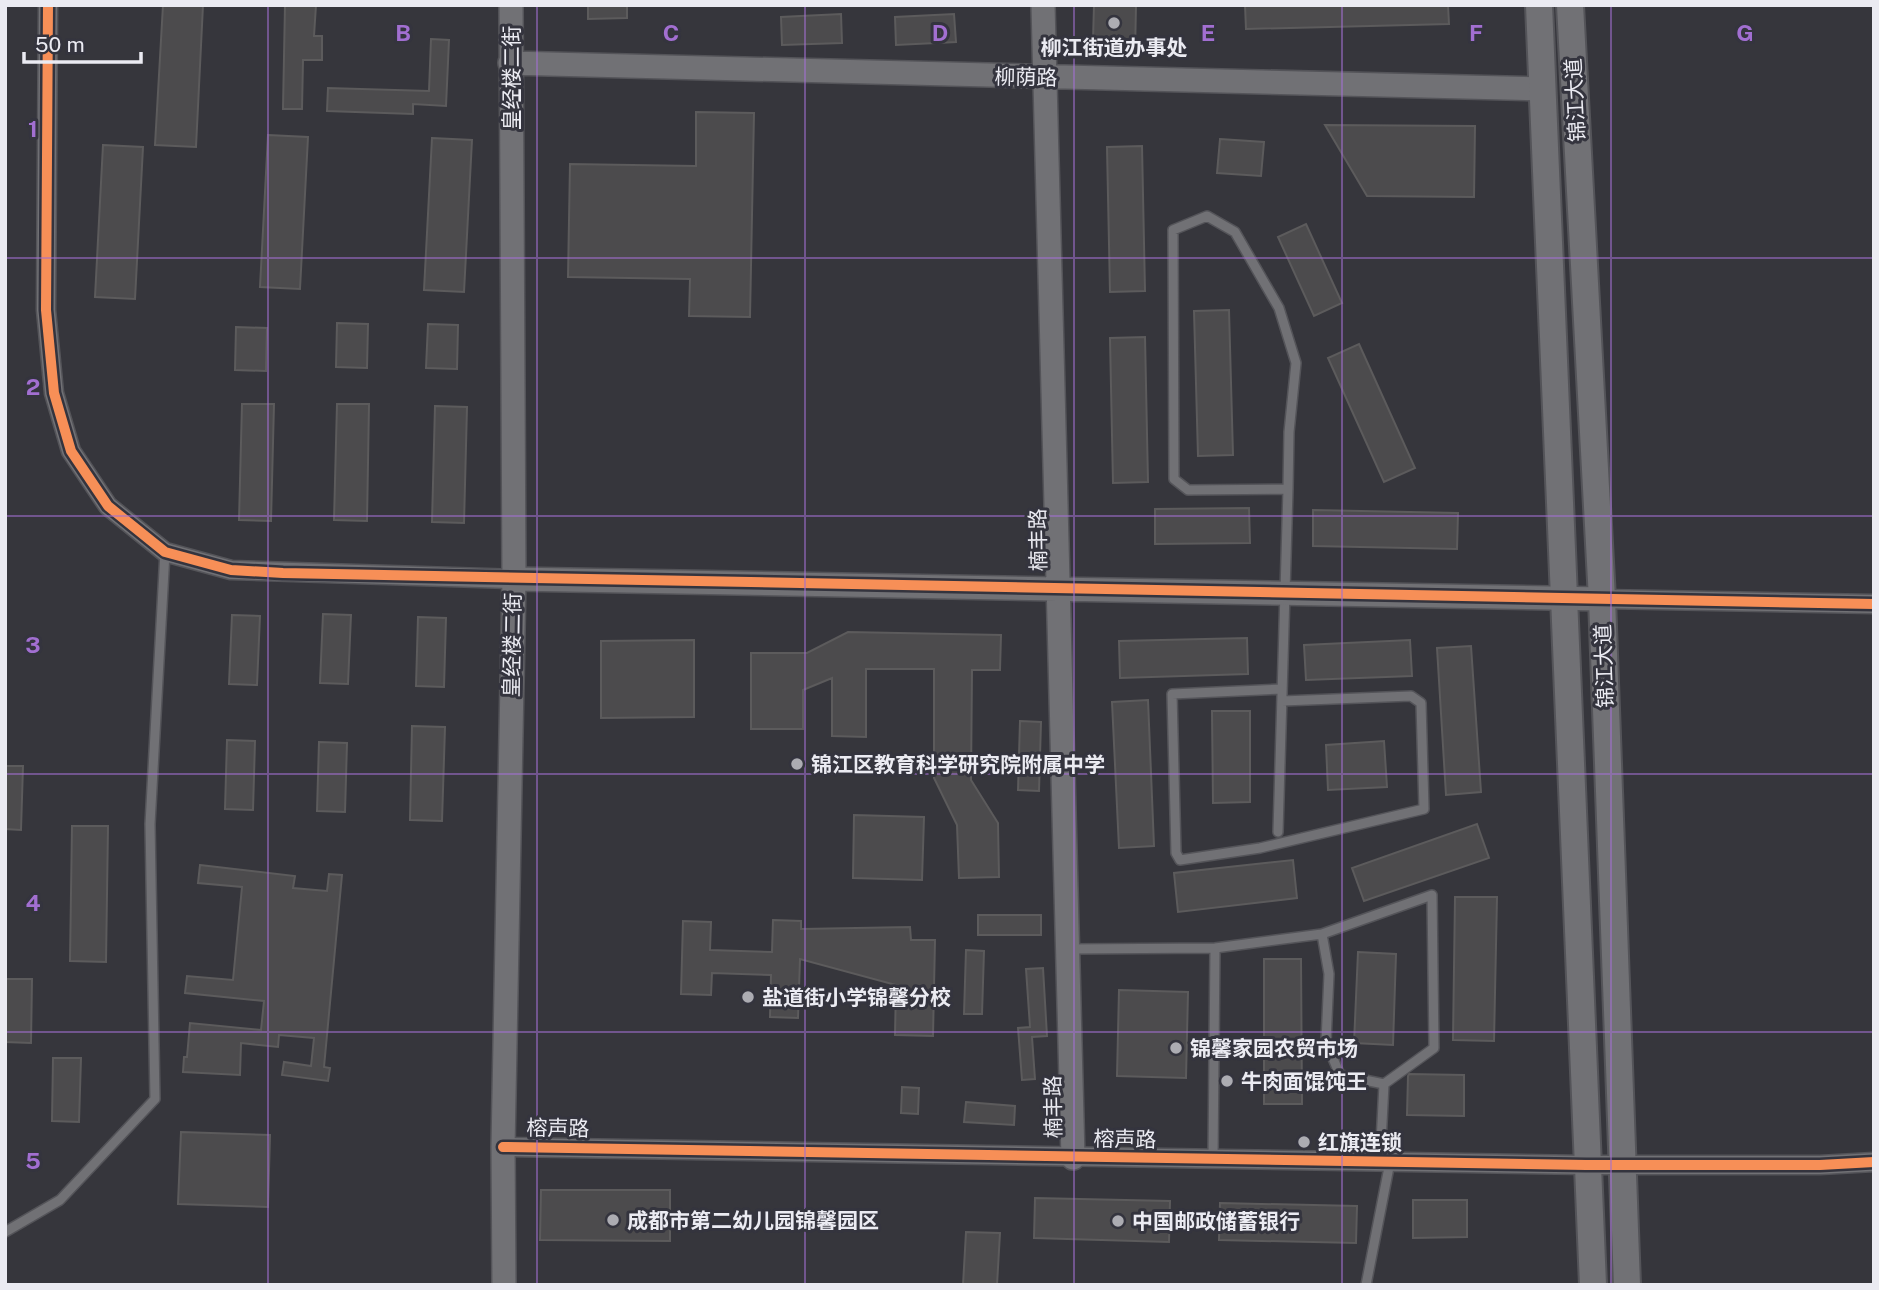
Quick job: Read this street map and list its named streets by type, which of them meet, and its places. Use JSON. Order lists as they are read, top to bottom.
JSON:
{
  "streets": {
    "main road": ["锦江大道"],
    "street": [
      "柳荫路",
      "皇经楼二街",
      "楠丰路",
      "榕声路"
    ]
  },
  "crossings": [
    ["柳荫路", "皇经楼二街"],
    ["柳荫路", "锦江大道"],
    ["柳荫路", "楠丰路"],
    ["皇经楼二街", "榕声路"],
    ["锦江大道", "榕声路"],
    ["楠丰路", "榕声路"]
  ],
  "places": [
    "柳江街道办事处",
    "锦江区教育科学研究院附属中学",
    "盐道街小学锦馨分校",
    "锦馨家园农贸市场",
    "牛肉面馄饨王",
    "红旗连锁",
    "成都市第二幼儿园锦馨园区",
    "中国邮政储蓄银行"
  ],
  "scale_bar": "50 m",
  "grid": {
    "columns": [
      "B",
      "C",
      "D",
      "E",
      "F",
      "G"
    ],
    "rows": [
      "1",
      "2",
      "3",
      "4",
      "5"
    ]
  }
}
